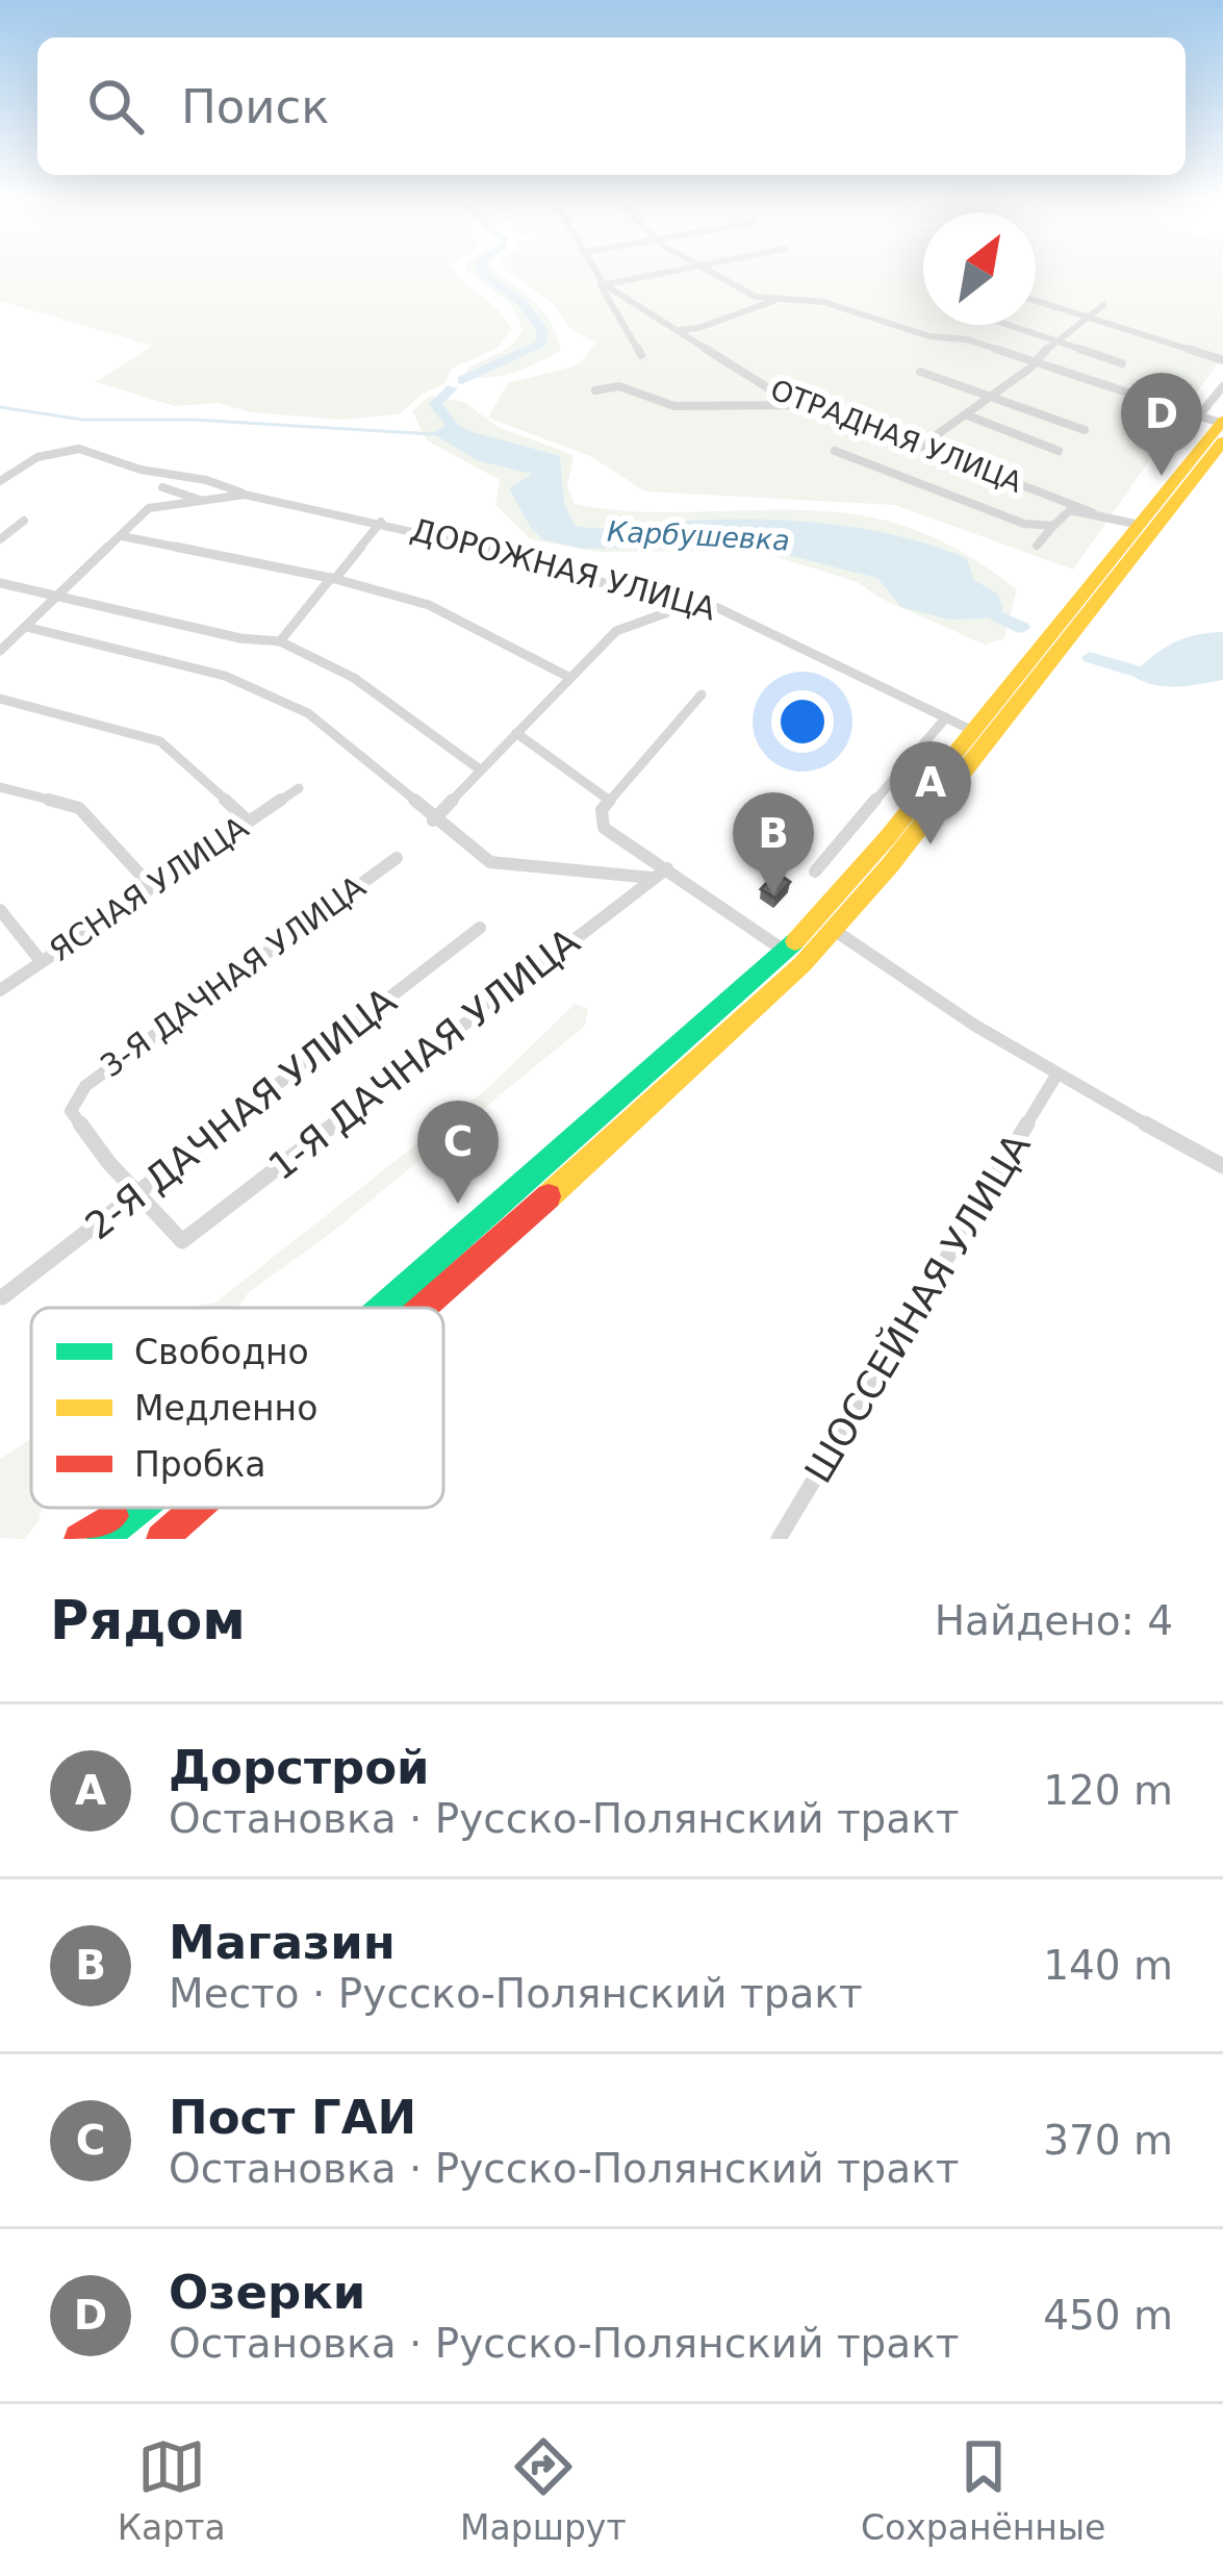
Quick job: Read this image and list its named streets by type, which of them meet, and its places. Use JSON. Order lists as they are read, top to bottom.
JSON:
{
  "streets": {
    "street": [
      "ОТРАДНАЯ УЛИЦА",
      "ДОРОЖНАЯ УЛИЦА",
      "ЯСНАЯ УЛИЦА",
      "3-Я ДАЧНАЯ УЛИЦА",
      "1-Я ДАЧНАЯ УЛИЦА",
      "2-Я ДАЧНАЯ УЛИЦА",
      "ШОССЕЙНАЯ УЛИЦА"
    ]
  },
  "crossings": [
    ["3-Я ДАЧНАЯ УЛИЦА", "1-Я ДАЧНАЯ УЛИЦА"],
    ["3-Я ДАЧНАЯ УЛИЦА", "2-Я ДАЧНАЯ УЛИЦА"],
    ["1-Я ДАЧНАЯ УЛИЦА", "2-Я ДАЧНАЯ УЛИЦА"]
  ],
  "water": ["Карбушевка"],
  "legend": ["Свободно", "Медленно", "Пробка"],
  "north": "top right",
  "page": {
    "search": "Поиск",
    "pins": [
      "D",
      "A",
      "B",
      "C"
    ],
    "heading": ["Рядом", "Найдено: 4"],
    "list": [
      {
        "mark": "A",
        "name": "Дорстрой",
        "note": "Остановка · Русско-Полянский тракт",
        "value": "120 m"
      },
      {
        "mark": "B",
        "name": "Магазин",
        "note": "Место · Русско-Полянский тракт",
        "value": "140 m"
      },
      {
        "mark": "C",
        "name": "Пост ГАИ",
        "note": "Остановка · Русско-Полянский тракт",
        "value": "370 m"
      },
      {
        "mark": "D",
        "name": "Озерки",
        "note": "Остановка · Русско-Полянский тракт",
        "value": "450 m"
      }
    ],
    "nav": ["Карта", "Маршрут", "Сохранённые"]
  }
}
